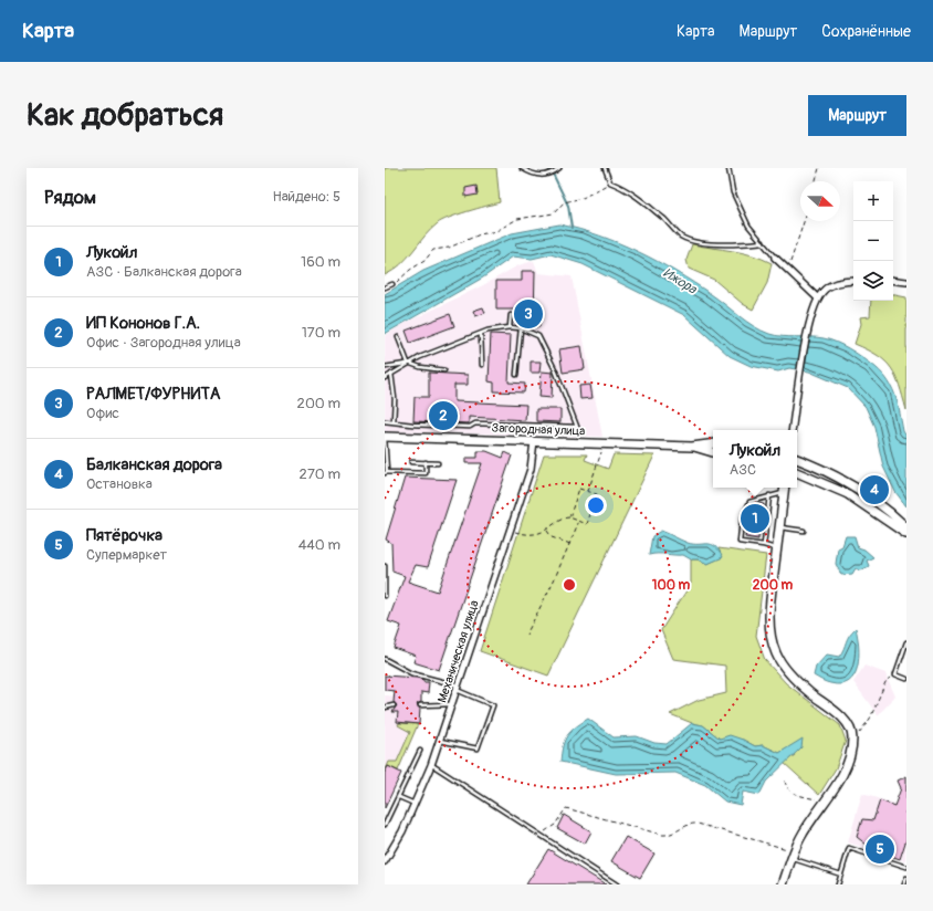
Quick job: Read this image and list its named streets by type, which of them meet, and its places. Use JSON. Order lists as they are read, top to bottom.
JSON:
{
  "streets": {
    "main road": ["Загородная улица"],
    "street": ["Механическая улица"]
  },
  "crossings": [
    ["Загородная улица", "Механическая улица"]
  ],
  "water": ["Ижора"],
  "north": "right",
  "page": {
    "header": "Карта",
    "nav": ["Карта", "Маршрут", "Сохранённые"],
    "buttons": "Маршрут",
    "title": "Как добраться",
    "heading": ["Рядом", "Найдено: 5"],
    "map_buttons": ["+", "−"],
    "list": [
      {
        "mark": "1",
        "name": "Лукойл",
        "note": "АЗС · Балканская дорога",
        "value": "160 m"
      },
      {
        "mark": "2",
        "name": "ИП Кононов Г.А.",
        "note": "Офис · Загородная улица",
        "value": "170 m"
      },
      {
        "mark": "3",
        "name": "РАЛМЕТ/ФУРНИТА",
        "note": "Офис",
        "value": "200 m"
      },
      {
        "mark": "4",
        "name": "Балканская дорога",
        "note": "Остановка",
        "value": "270 m"
      },
      {
        "mark": "5",
        "name": "Пятёрочка",
        "note": "Супермаркет",
        "value": "440 m"
      }
    ],
    "pins": [
      "3",
      "2",
      "4",
      "1",
      "5"
    ],
    "popup": ["Лукойл", "АЗС"]
  },
  "rings": ["100 m", "200 m"]
}
